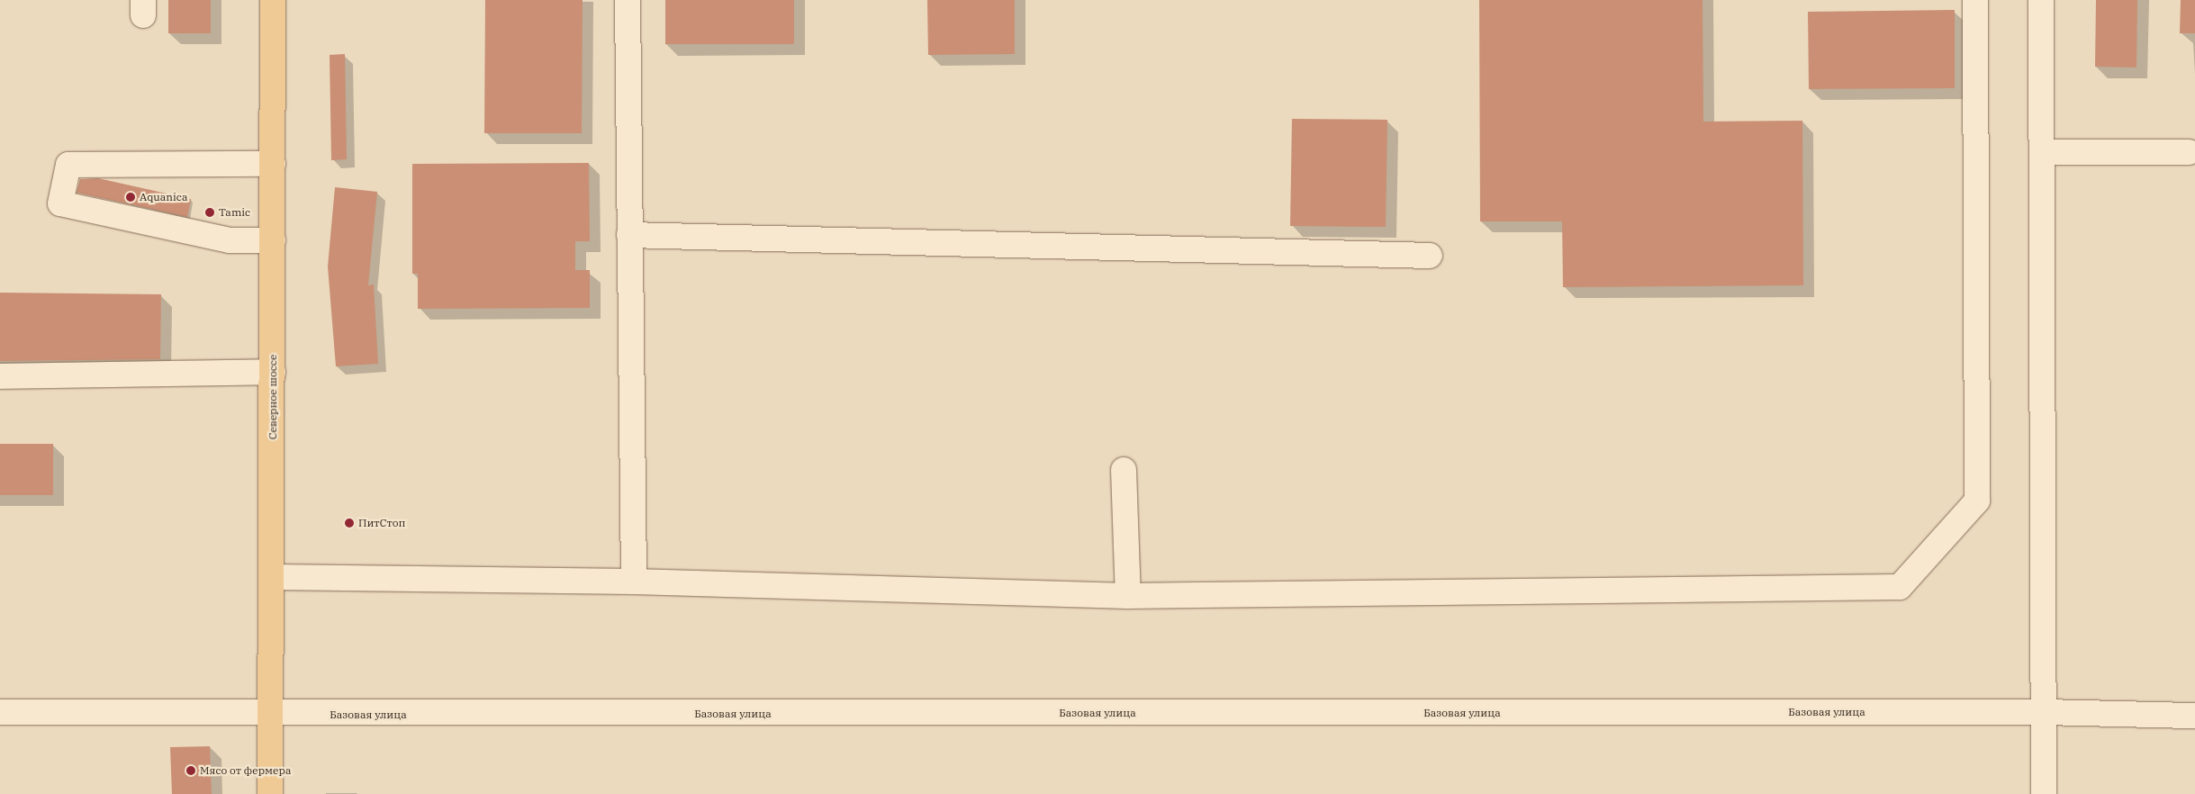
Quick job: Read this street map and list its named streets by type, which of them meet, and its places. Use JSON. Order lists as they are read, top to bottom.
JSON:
{
  "streets": {
    "main road": ["Северное шоссе"],
    "street": ["Базовая улица"]
  },
  "crossings": [
    ["Северное шоссе", "Базовая улица"]
  ],
  "places": [
    "Aquanica",
    "Tamic",
    "ПитСтоп",
    "Мясо от фермера"
  ]
}
